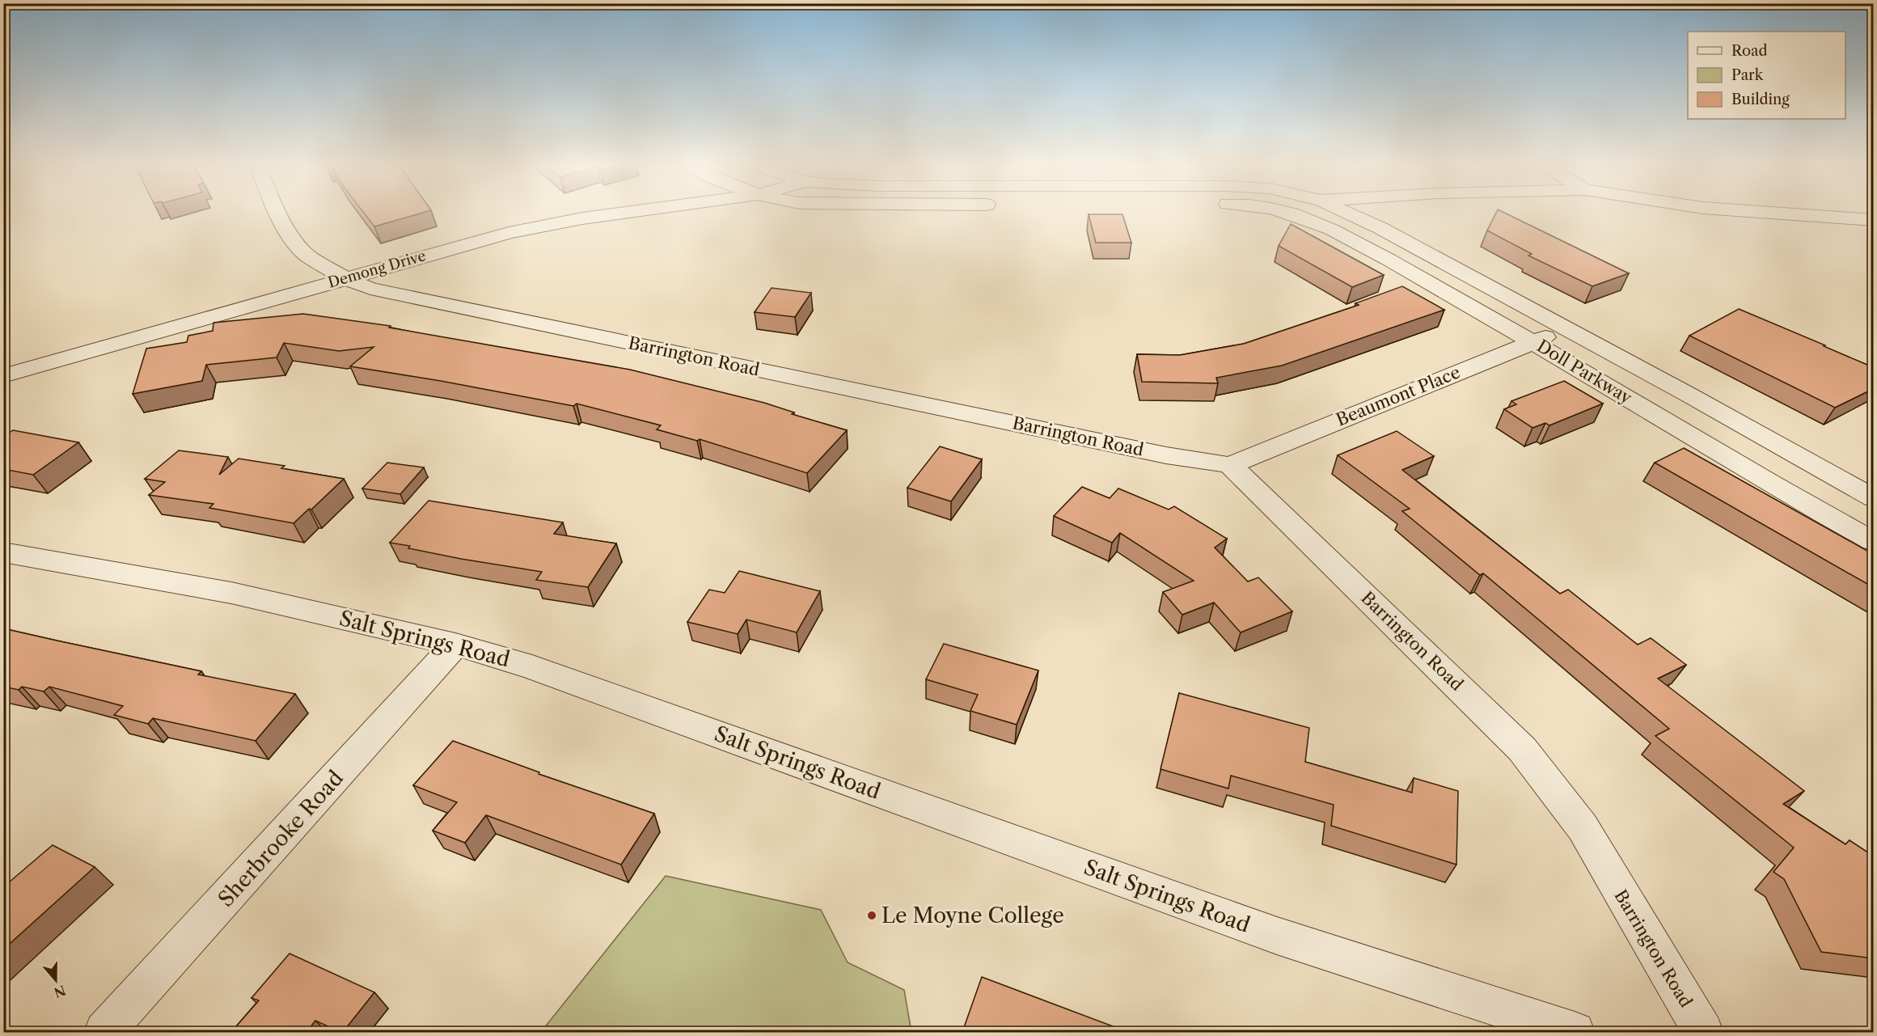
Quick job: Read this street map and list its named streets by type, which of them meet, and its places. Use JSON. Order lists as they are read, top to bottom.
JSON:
{
  "streets": {
    "street": [
      "Demong Drive",
      "Barrington Road",
      "Doll Parkway",
      "Beaumont Place",
      "Salt Springs Road",
      "Sherbrooke Road"
    ]
  },
  "crossings": [
    ["Demong Drive", "Barrington Road"],
    ["Barrington Road", "Beaumont Place"],
    ["Doll Parkway", "Beaumont Place"],
    ["Salt Springs Road", "Sherbrooke Road"]
  ],
  "places": ["Le Moyne College"],
  "legend": ["Road", "Park", "Building"],
  "north": "bottom"
}
